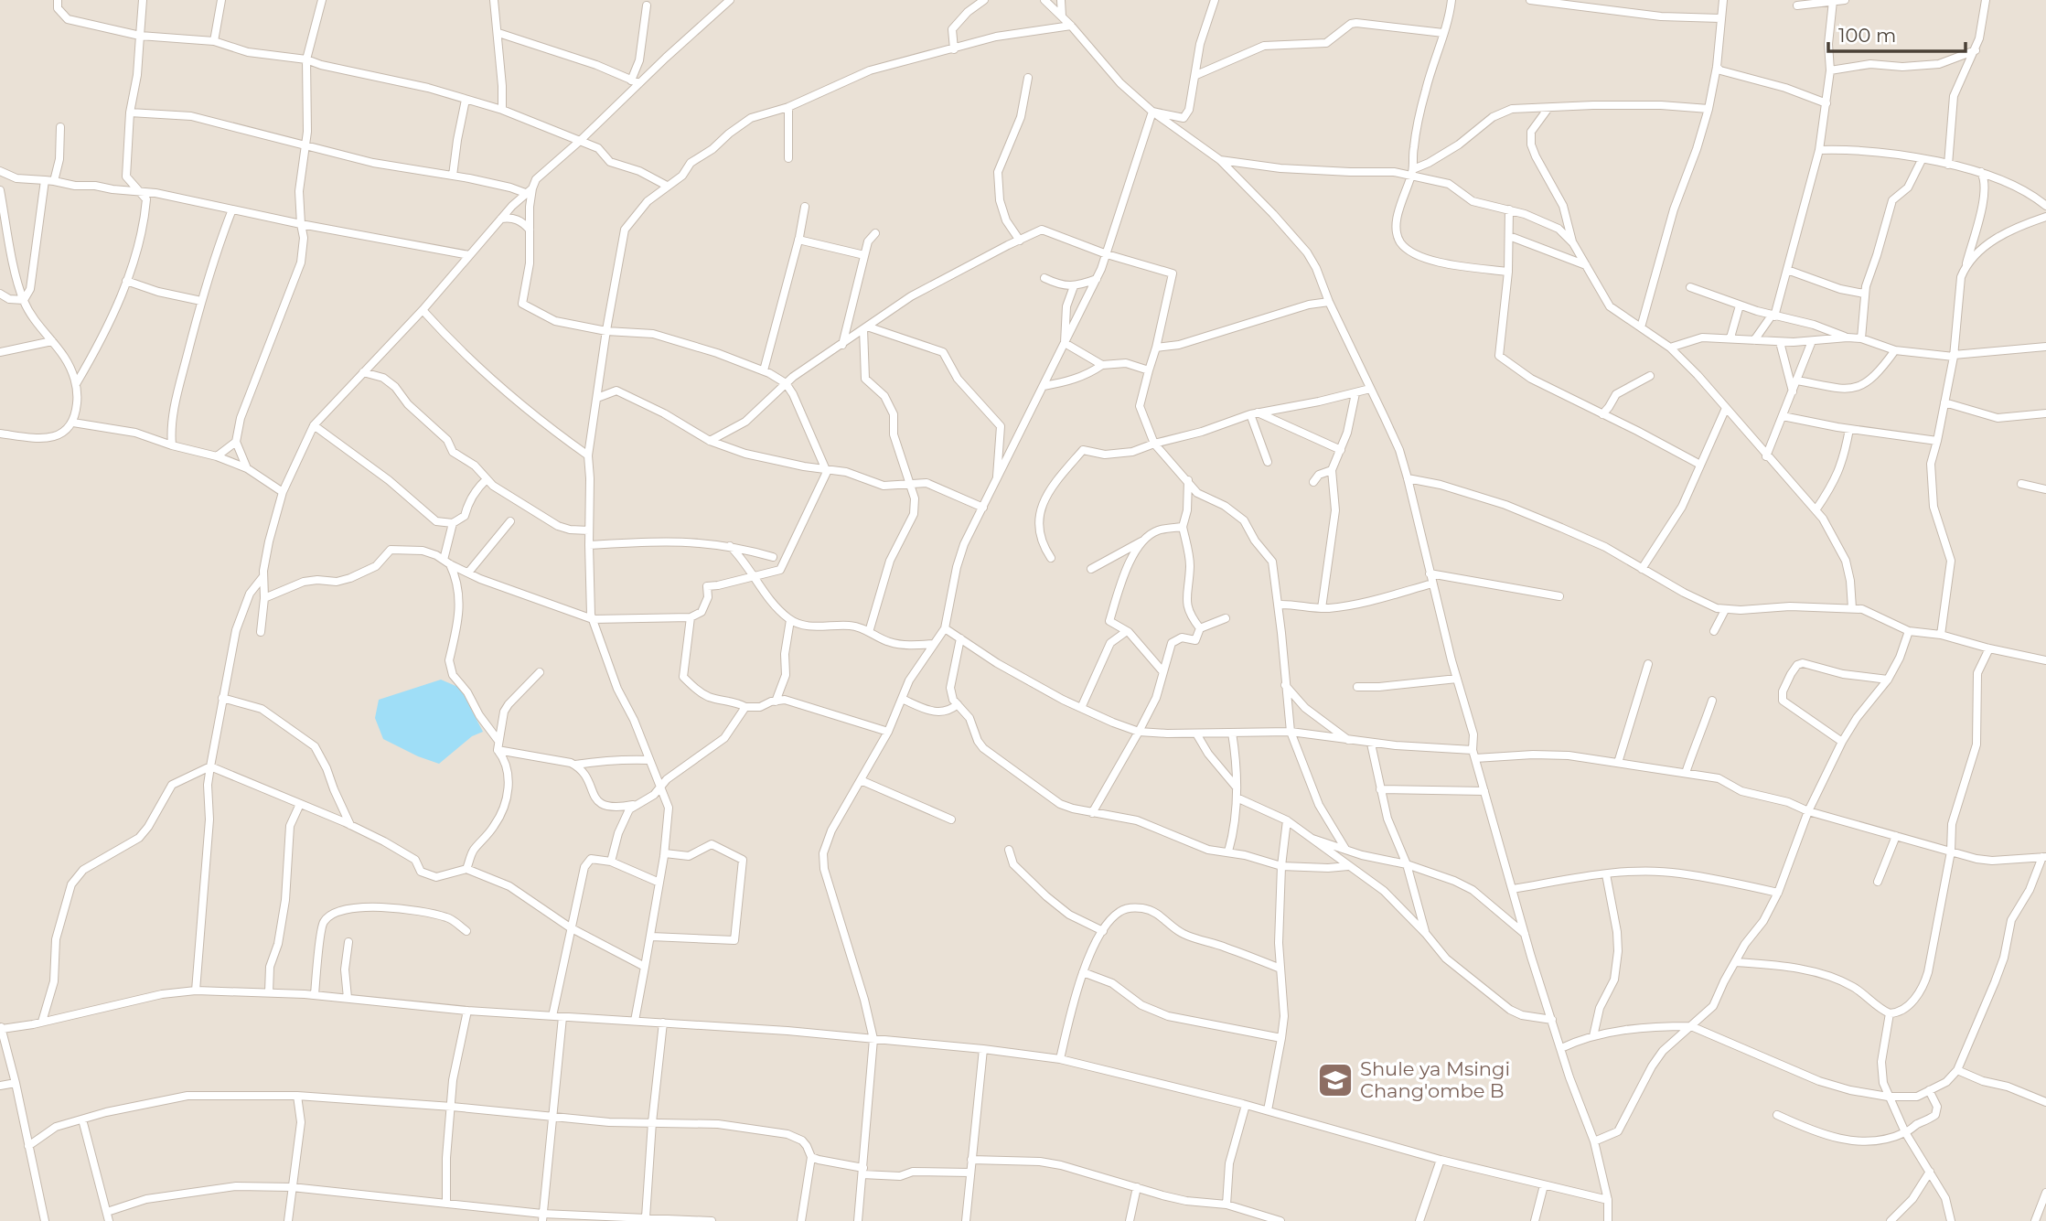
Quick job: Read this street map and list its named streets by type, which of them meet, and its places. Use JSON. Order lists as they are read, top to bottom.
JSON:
{
  "places": {
    "school or university": ["Shule ya Msingi Chang'ombe B"]
  },
  "scale_bar": "100 m"
}
